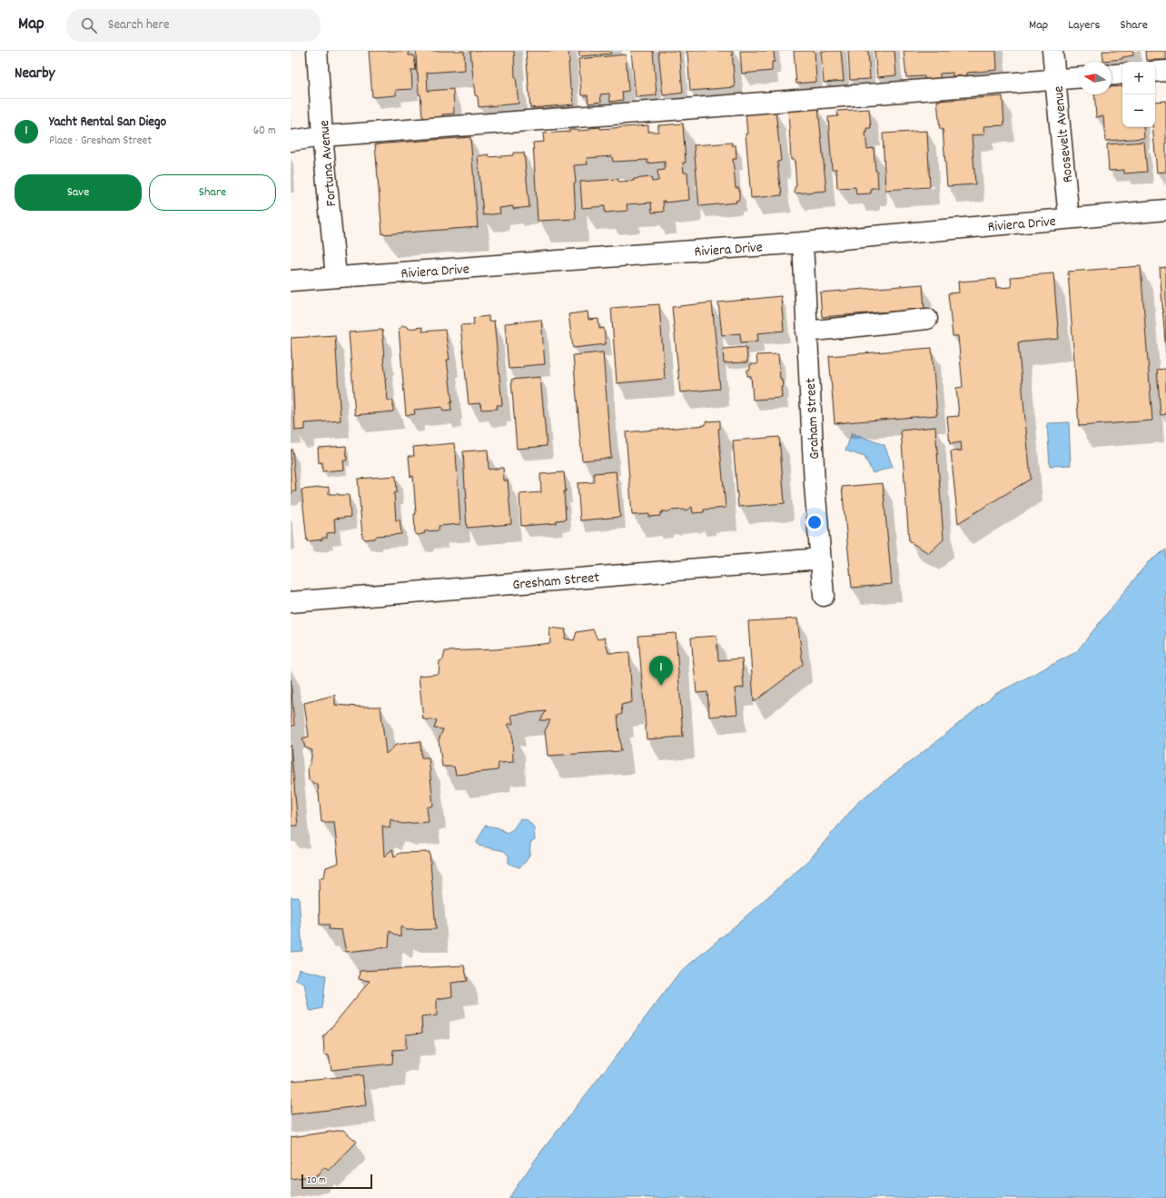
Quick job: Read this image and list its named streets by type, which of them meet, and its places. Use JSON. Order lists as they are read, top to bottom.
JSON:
{
  "streets": {
    "street": [
      "Roosevelt Avenue",
      "Fortuna Avenue",
      "Riviera Drive",
      "Graham Street",
      "Gresham Street"
    ]
  },
  "crossings": [
    ["Roosevelt Avenue", "Riviera Drive"],
    ["Fortuna Avenue", "Riviera Drive"],
    ["Riviera Drive", "Graham Street"],
    ["Graham Street", "Gresham Street"]
  ],
  "scale_bar": "20 m",
  "north": "left",
  "page": {
    "header": "Map",
    "search": "Search here",
    "nav": ["Map", "Layers", "Share"],
    "heading": "Nearby",
    "map_buttons": ["+", "−"],
    "list": [
      {
        "mark": "1",
        "name": "Yacht Rental San Diego",
        "note": "Place · Gresham Street",
        "value": "60 m"
      }
    ],
    "buttons": ["Save", "Share"],
    "pins": "1",
    "scale": "20 m"
  }
}
